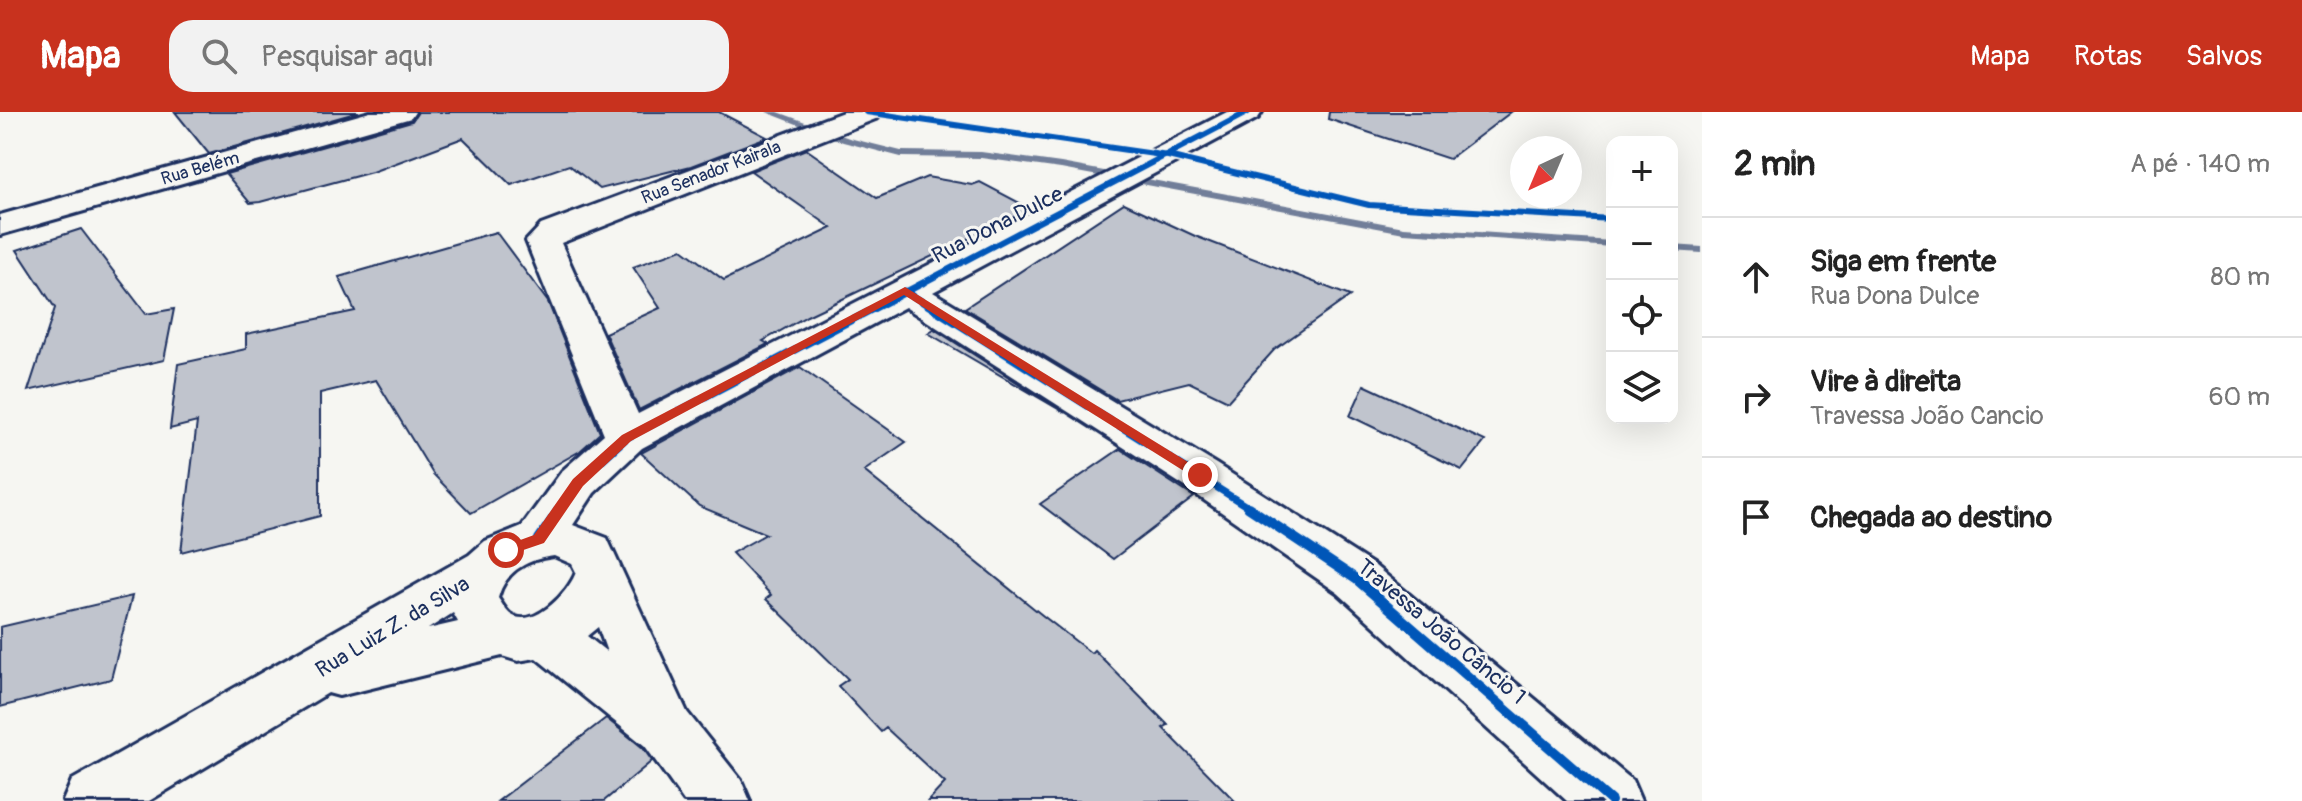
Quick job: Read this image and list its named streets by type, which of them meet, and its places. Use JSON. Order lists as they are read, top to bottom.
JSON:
{
  "streets": {
    "street": [
      "Rua Belém",
      "Rua Senador Kairala",
      "Rua Dona Dulce",
      "Rua Luiz Z. da Silva",
      "Travessa João Câncio 1"
    ]
  },
  "crossings": [
    ["Rua Senador Kairala", "Rua Dona Dulce"],
    ["Rua Dona Dulce", "Rua Luiz Z. da Silva"],
    ["Rua Dona Dulce", "Travessa João Câncio 1"]
  ],
  "north": "bottom left",
  "page": {
    "header": "Mapa",
    "search": "Pesquisar aqui",
    "nav": ["Mapa", "Rotas", "Salvos"],
    "heading": ["2 min", "A pé · 140 m"],
    "map_buttons": ["+", "−"],
    "list": [
      ["Siga em frente", "Rua Dona Dulce", "80 m"],
      ["Vire à direita", "Travessa João Cancio", "60 m"],
      "Chegada ao destino"
    ]
  }
}
